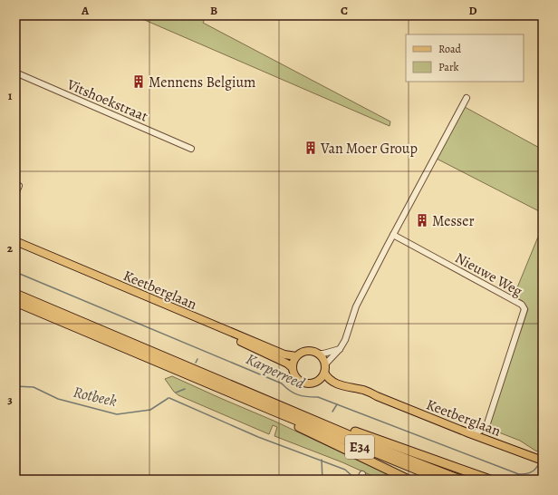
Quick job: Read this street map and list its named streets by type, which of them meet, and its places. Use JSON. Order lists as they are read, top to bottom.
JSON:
{
  "streets": {
    "highway": ["E34"],
    "main road": ["Keetberglaan"],
    "street": ["Vitshoekstraat", "Nieuwe Weg"]
  },
  "crossings": [
    ["Nieuwe Weg", "Keetberglaan"]
  ],
  "water": ["Karperreed", "Rotbeek"],
  "places": {
    "building": ["Mennens Belgium", "Van Moer Group", "Messer"]
  },
  "legend": ["Road", "Park"],
  "grid": {
    "columns": [
      "A",
      "B",
      "C",
      "D"
    ],
    "rows": ["1", "2", "3"]
  }
}
